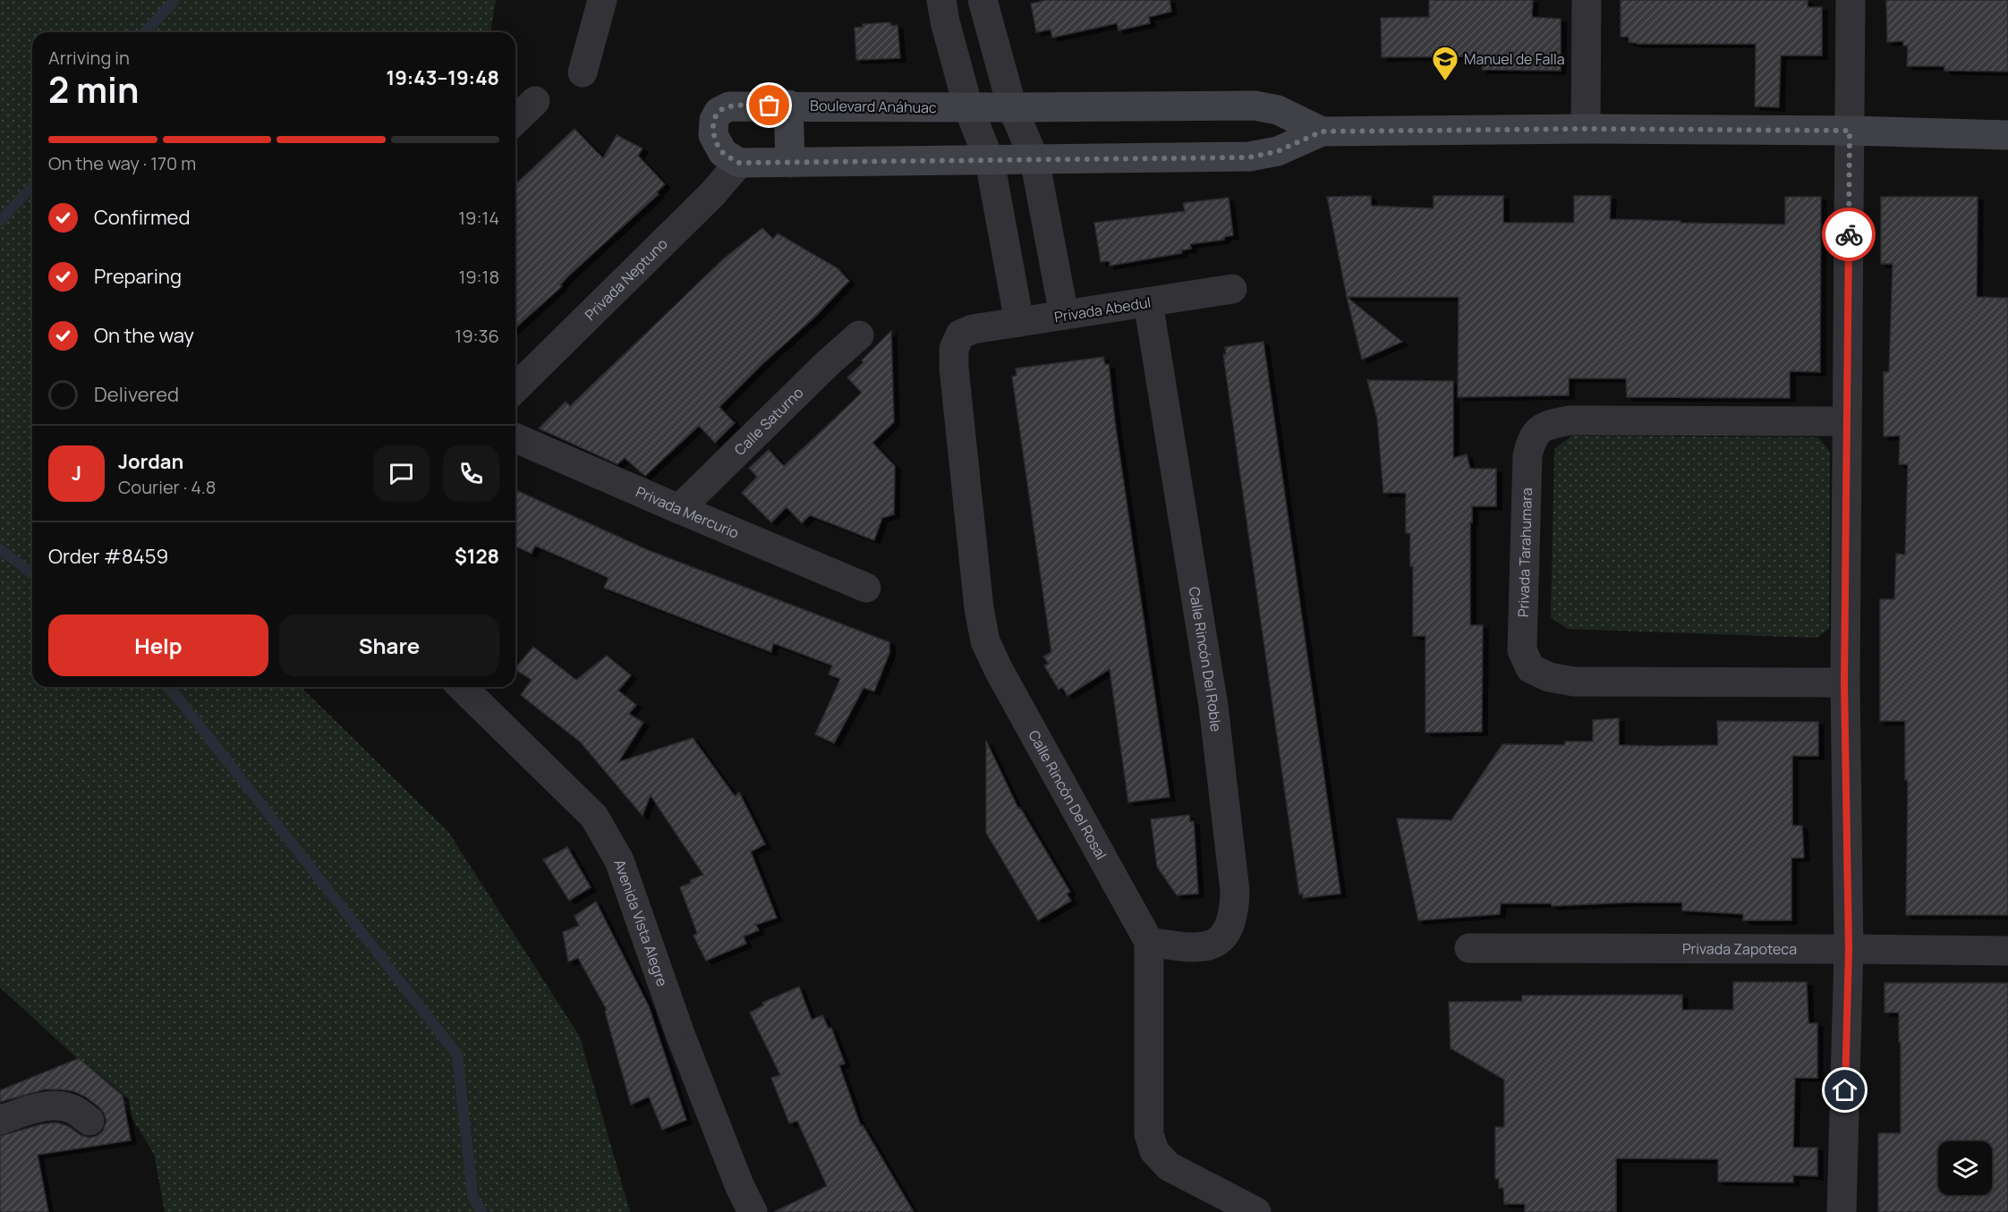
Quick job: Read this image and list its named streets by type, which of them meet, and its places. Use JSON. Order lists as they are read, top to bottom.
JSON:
{
  "streets": {
    "street": [
      "Boulevard Anáhuac",
      "Privada Neptuno",
      "Privada Abedul",
      "Calle Saturno",
      "Privada Mercurio",
      "Privada Tarahumara",
      "Calle Rincón Del Roble",
      "Calle Rincón Del Rosal",
      "Avenida Vista Alegre",
      "Privada Zapoteca"
    ]
  },
  "crossings": [
    ["Boulevard Anáhuac", "Privada Neptuno"],
    ["Privada Abedul", "Calle Rincón Del Roble"],
    ["Privada Abedul", "Calle Rincón Del Rosal"],
    ["Calle Saturno", "Privada Mercurio"],
    ["Calle Rincón Del Roble", "Calle Rincón Del Rosal"]
  ],
  "places": {
    "school or university": ["Manuel de Falla"]
  },
  "page": {
    "heading": ["2 min", "Arriving in", "19:43–19:48"],
    "panel": [
      "Jordan",
      "Courier · 4.8",
      "Order #8459",
      "$128"
    ],
    "bar": "On the way · 170 m",
    "list": [
      ["Confirmed", "19:14"],
      ["Preparing", "19:18"],
      ["On the way", "19:36"],
      "Delivered"
    ],
    "round": "J",
    "buttons": ["Help", "Share"]
  }
}
